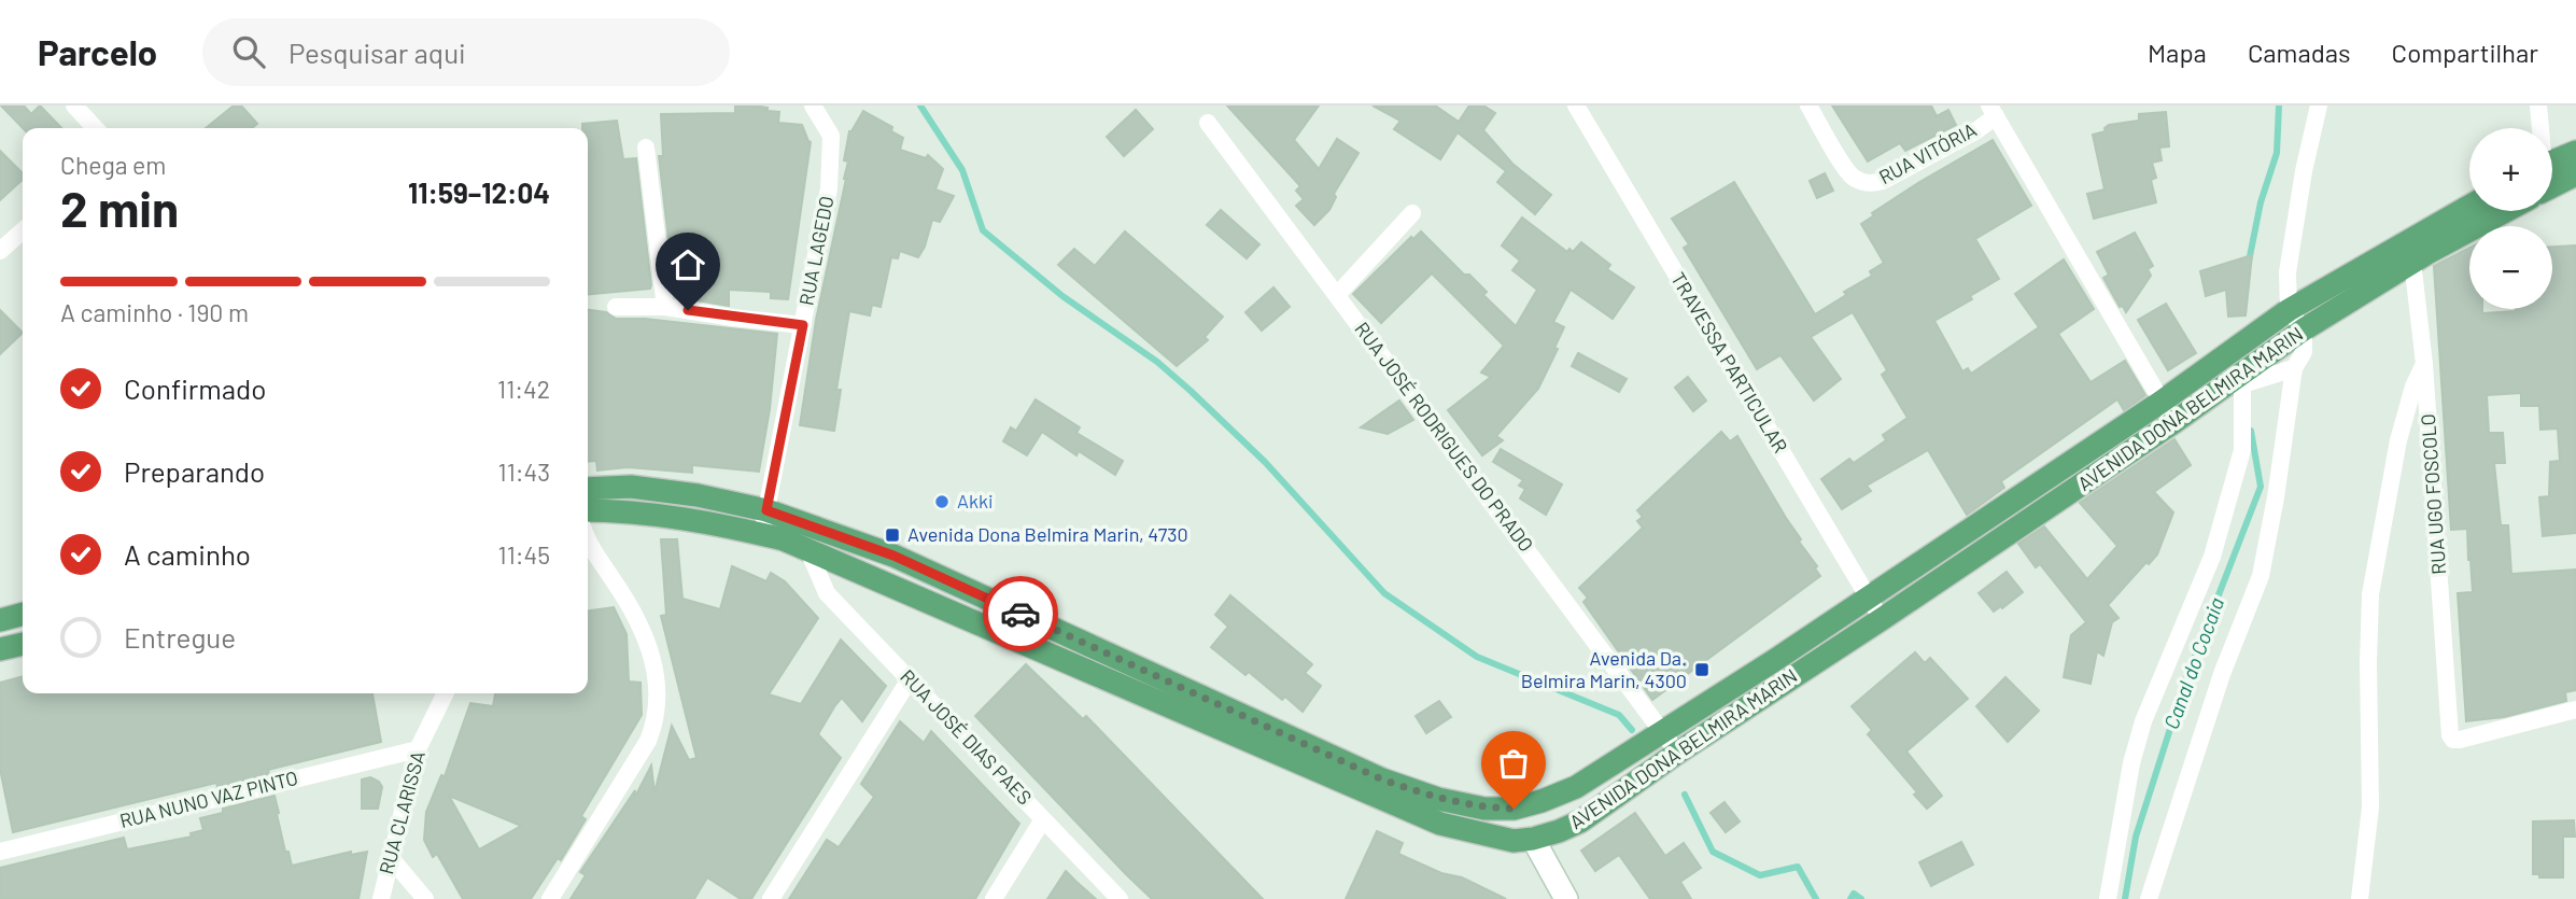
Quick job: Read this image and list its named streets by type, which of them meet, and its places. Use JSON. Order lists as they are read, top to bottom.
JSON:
{
  "streets": {
    "main road": ["AVENIDA DONA BELMIRA MARIN"],
    "street": [
      "RUA VITÓRIA",
      "RUA LAGEDO",
      "TRAVESSA PARTICULAR",
      "RUA JOSÉ RODRIGUES DO PRADO",
      "RUA UGO FOSCOLO",
      "RUA JOSÉ DIAS PAES",
      "RUA NUNO VAZ PINTO",
      "RUA CLARISSA"
    ]
  },
  "crossings": [
    ["RUA LAGEDO", "AVENIDA DONA BELMIRA MARIN"],
    ["TRAVESSA PARTICULAR", "AVENIDA DONA BELMIRA MARIN"],
    ["AVENIDA DONA BELMIRA MARIN", "RUA JOSÉ RODRIGUES DO PRADO"],
    ["AVENIDA DONA BELMIRA MARIN", "RUA UGO FOSCOLO"],
    ["AVENIDA DONA BELMIRA MARIN", "RUA JOSÉ DIAS PAES"],
    ["RUA NUNO VAZ PINTO", "RUA CLARISSA"]
  ],
  "water": ["Canal do Cocaia"],
  "places": {
    "other": ["Akki"],
    "transit": ["Avenida Dona Belmira Marin, 4730", "Avenida Da. Belmira Marin, 4300"]
  },
  "page": {
    "header": "Parcelo",
    "search": "Pesquisar aqui",
    "nav": ["Mapa", "Camadas", "Compartilhar"],
    "map_buttons": ["+", "−"],
    "heading": ["2 min", "Chega em", "11:59–12:04"],
    "bar": "A caminho · 190 m",
    "list": [
      ["Confirmado", "11:42"],
      ["Preparando", "11:43"],
      ["A caminho", "11:45"],
      "Entregue"
    ]
  }
}
